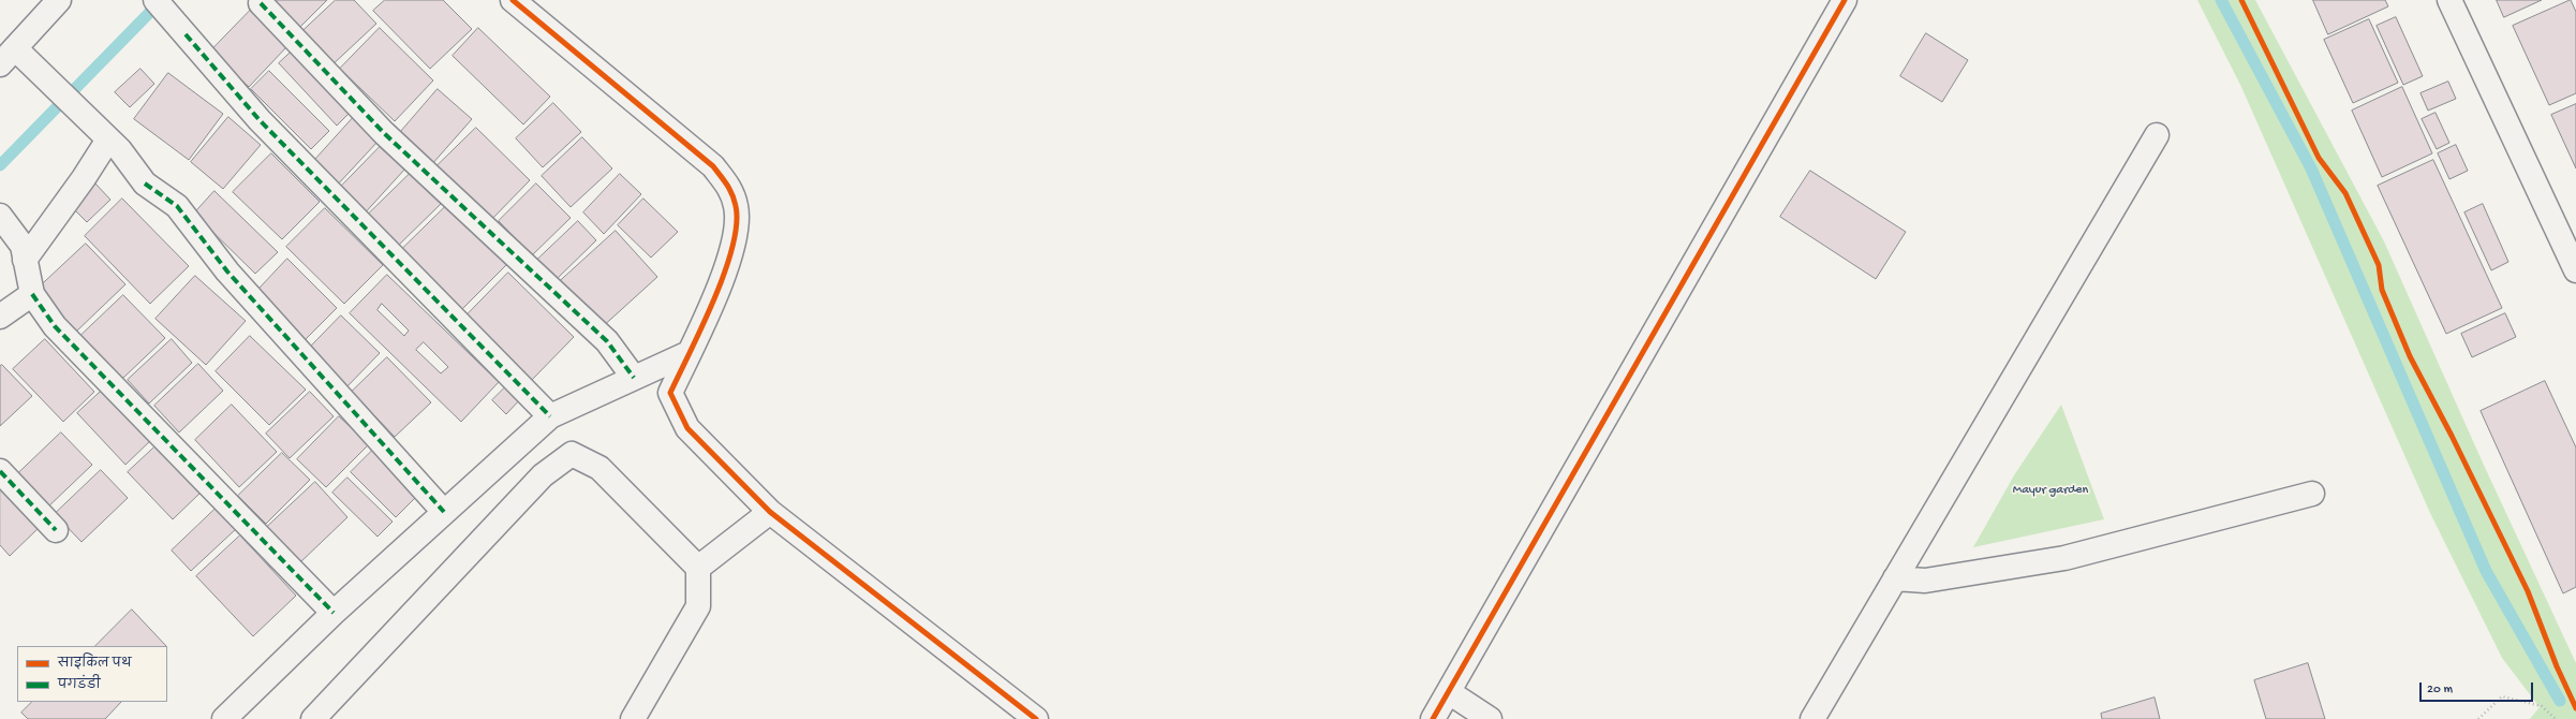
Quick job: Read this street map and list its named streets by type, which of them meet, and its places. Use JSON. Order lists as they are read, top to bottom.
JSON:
{
  "parks": ["Mayur garden"],
  "legend": ["साइकिल पथ", "पगडंडी"],
  "scale_bar": "20 m"
}
